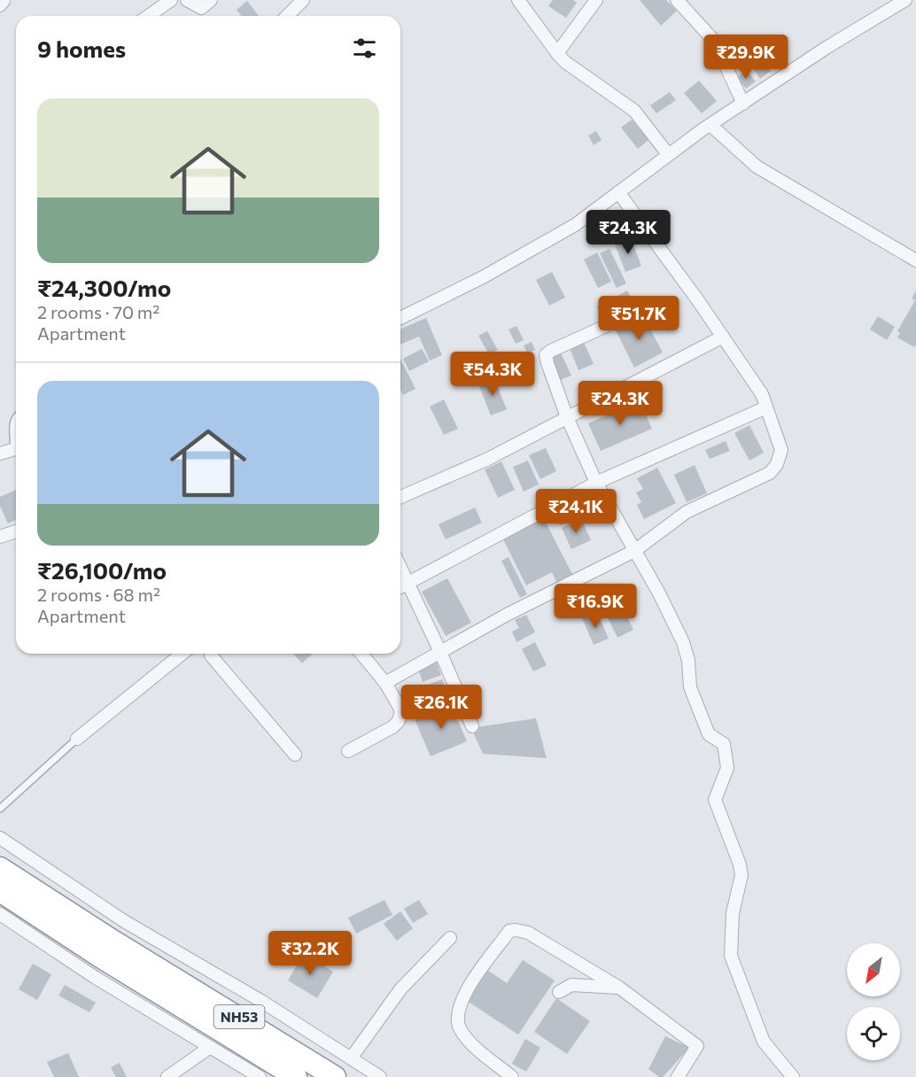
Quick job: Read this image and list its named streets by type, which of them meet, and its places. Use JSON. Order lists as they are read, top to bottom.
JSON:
{
  "streets": {
    "highway": ["NH53"]
  },
  "north": "bottom left",
  "page": {
    "heading": "9 homes",
    "price": [
      "₹29.9K",
      "₹24.3K",
      "₹51.7K",
      "₹54.3K",
      "₹24.3K",
      "₹24.1K",
      "₹16.9K",
      "₹26.1K",
      "₹32.2K"
    ],
    "list": [
      {
        "name": "₹24,300/mo",
        "note": "2 rooms · 70 m² · Apartment"
      },
      {
        "name": "₹26,100/mo",
        "note": "2 rooms · 68 m² · Apartment"
      }
    ]
  }
}
